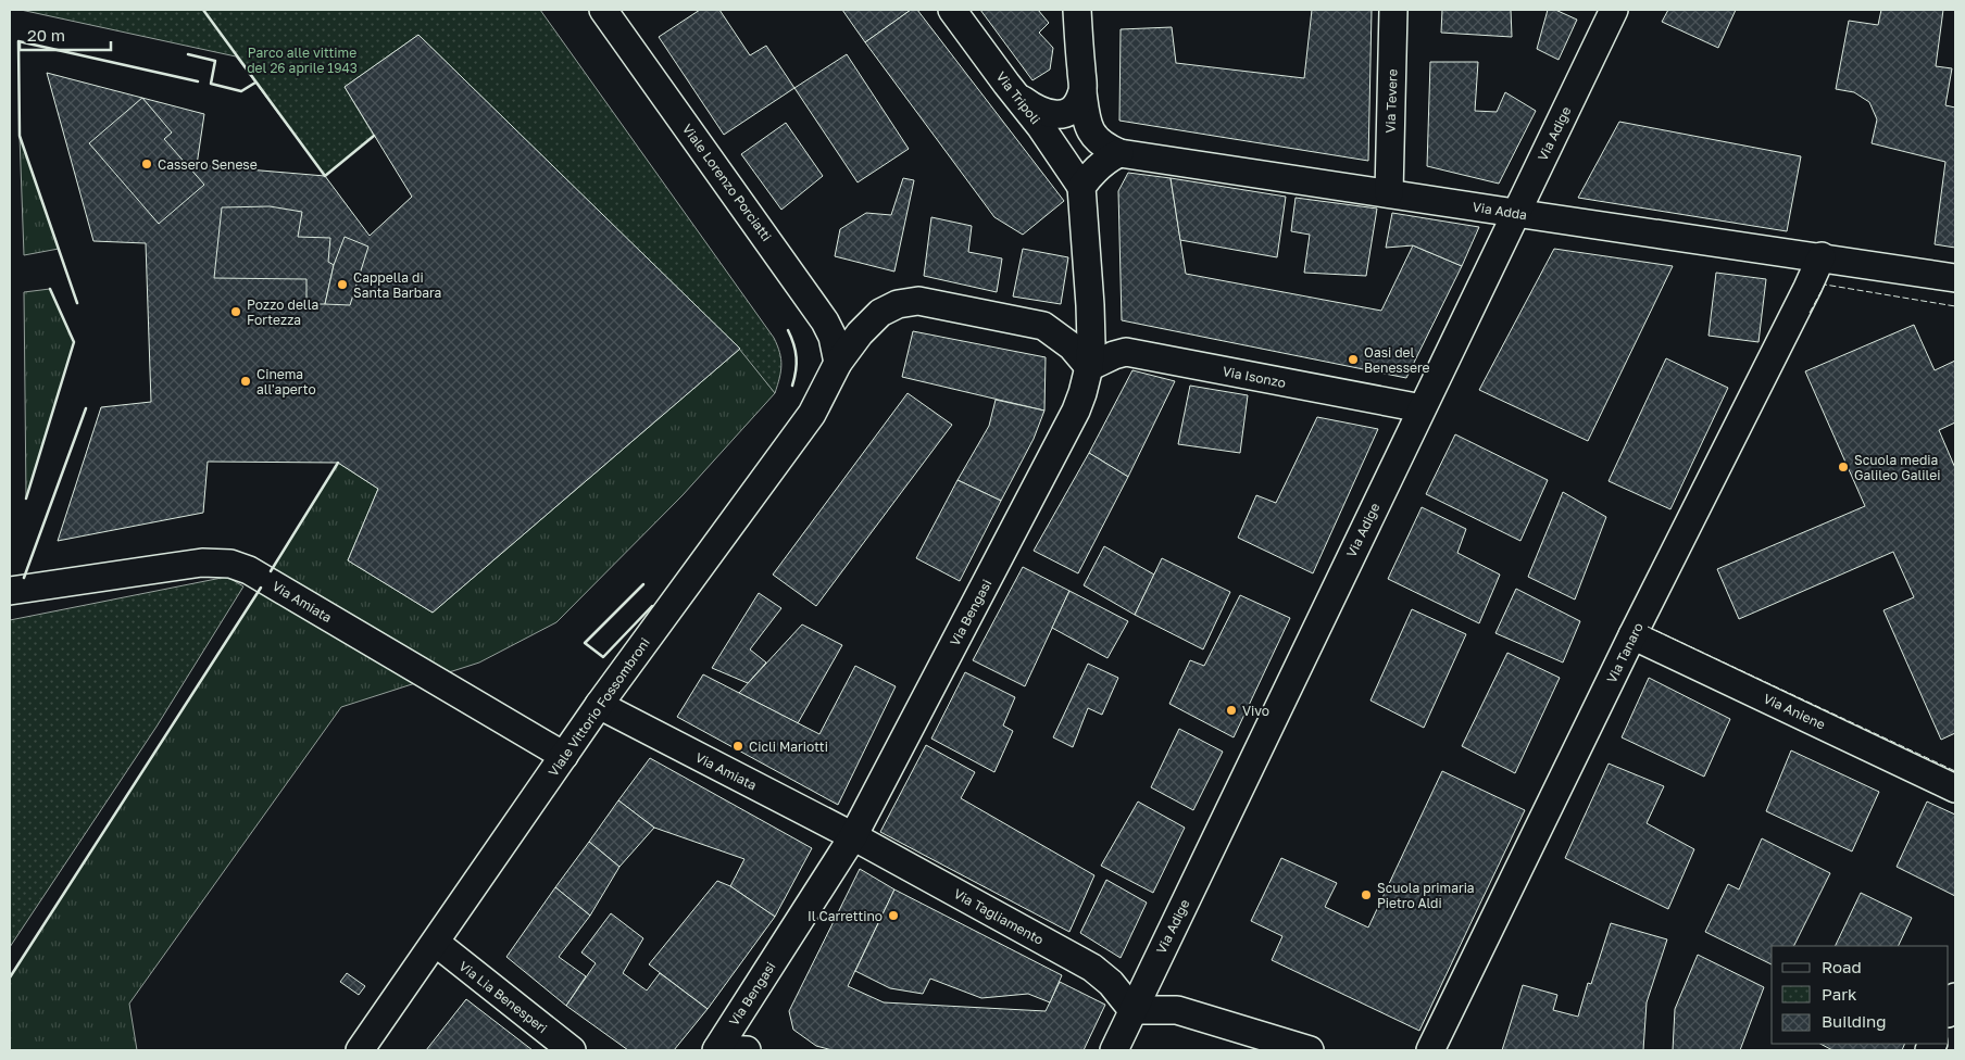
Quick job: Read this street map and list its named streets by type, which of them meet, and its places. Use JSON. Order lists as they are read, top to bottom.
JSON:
{
  "streets": {
    "street": [
      "Via Tripoli",
      "Via Tevere",
      "Via Adige",
      "Viale Lorenzo Porciatti",
      "Via Adda",
      "Via Isonzo",
      "Via Amiata",
      "Via Bengasi",
      "Via Tanaro",
      "Viale Vittorio Fossombroni",
      "Via Aniene",
      "Via Tagliamento",
      "Via Lia Benesperi"
    ]
  },
  "crossings": [
    ["Via Tripoli", "Via Bengasi"],
    ["Via Tevere", "Via Adda"],
    ["Via Adige", "Via Adda"],
    ["Via Adige", "Via Isonzo"],
    ["Via Adige", "Via Tagliamento"],
    ["Viale Lorenzo Porciatti", "Viale Vittorio Fossombroni"],
    ["Via Adda", "Via Tanaro"],
    ["Via Isonzo", "Via Bengasi"],
    ["Via Isonzo", "Viale Vittorio Fossombroni"],
    ["Via Amiata", "Via Bengasi"],
    ["Via Amiata", "Viale Vittorio Fossombroni"],
    ["Via Amiata", "Via Tagliamento"],
    ["Via Bengasi", "Viale Vittorio Fossombroni"],
    ["Via Bengasi", "Via Tagliamento"],
    ["Via Tanaro", "Via Aniene"],
    ["Viale Vittorio Fossombroni", "Via Lia Benesperi"]
  ],
  "parks": ["Parco alle vittime del 26 aprile 1943"],
  "places": [
    "Cassero Senese",
    "Cappella di Santa Barbara",
    "Pozzo della Fortezza",
    "Oasi del Benessere",
    "Cinema all'aperto",
    "Scuola media Galileo Galilei",
    "Vivo",
    "Cicli Mariotti",
    "Scuola primaria Pietro Aldi",
    "Il Carrettino"
  ],
  "legend": ["Road", "Park", "Building"],
  "scale_bar": "20 m"
}
